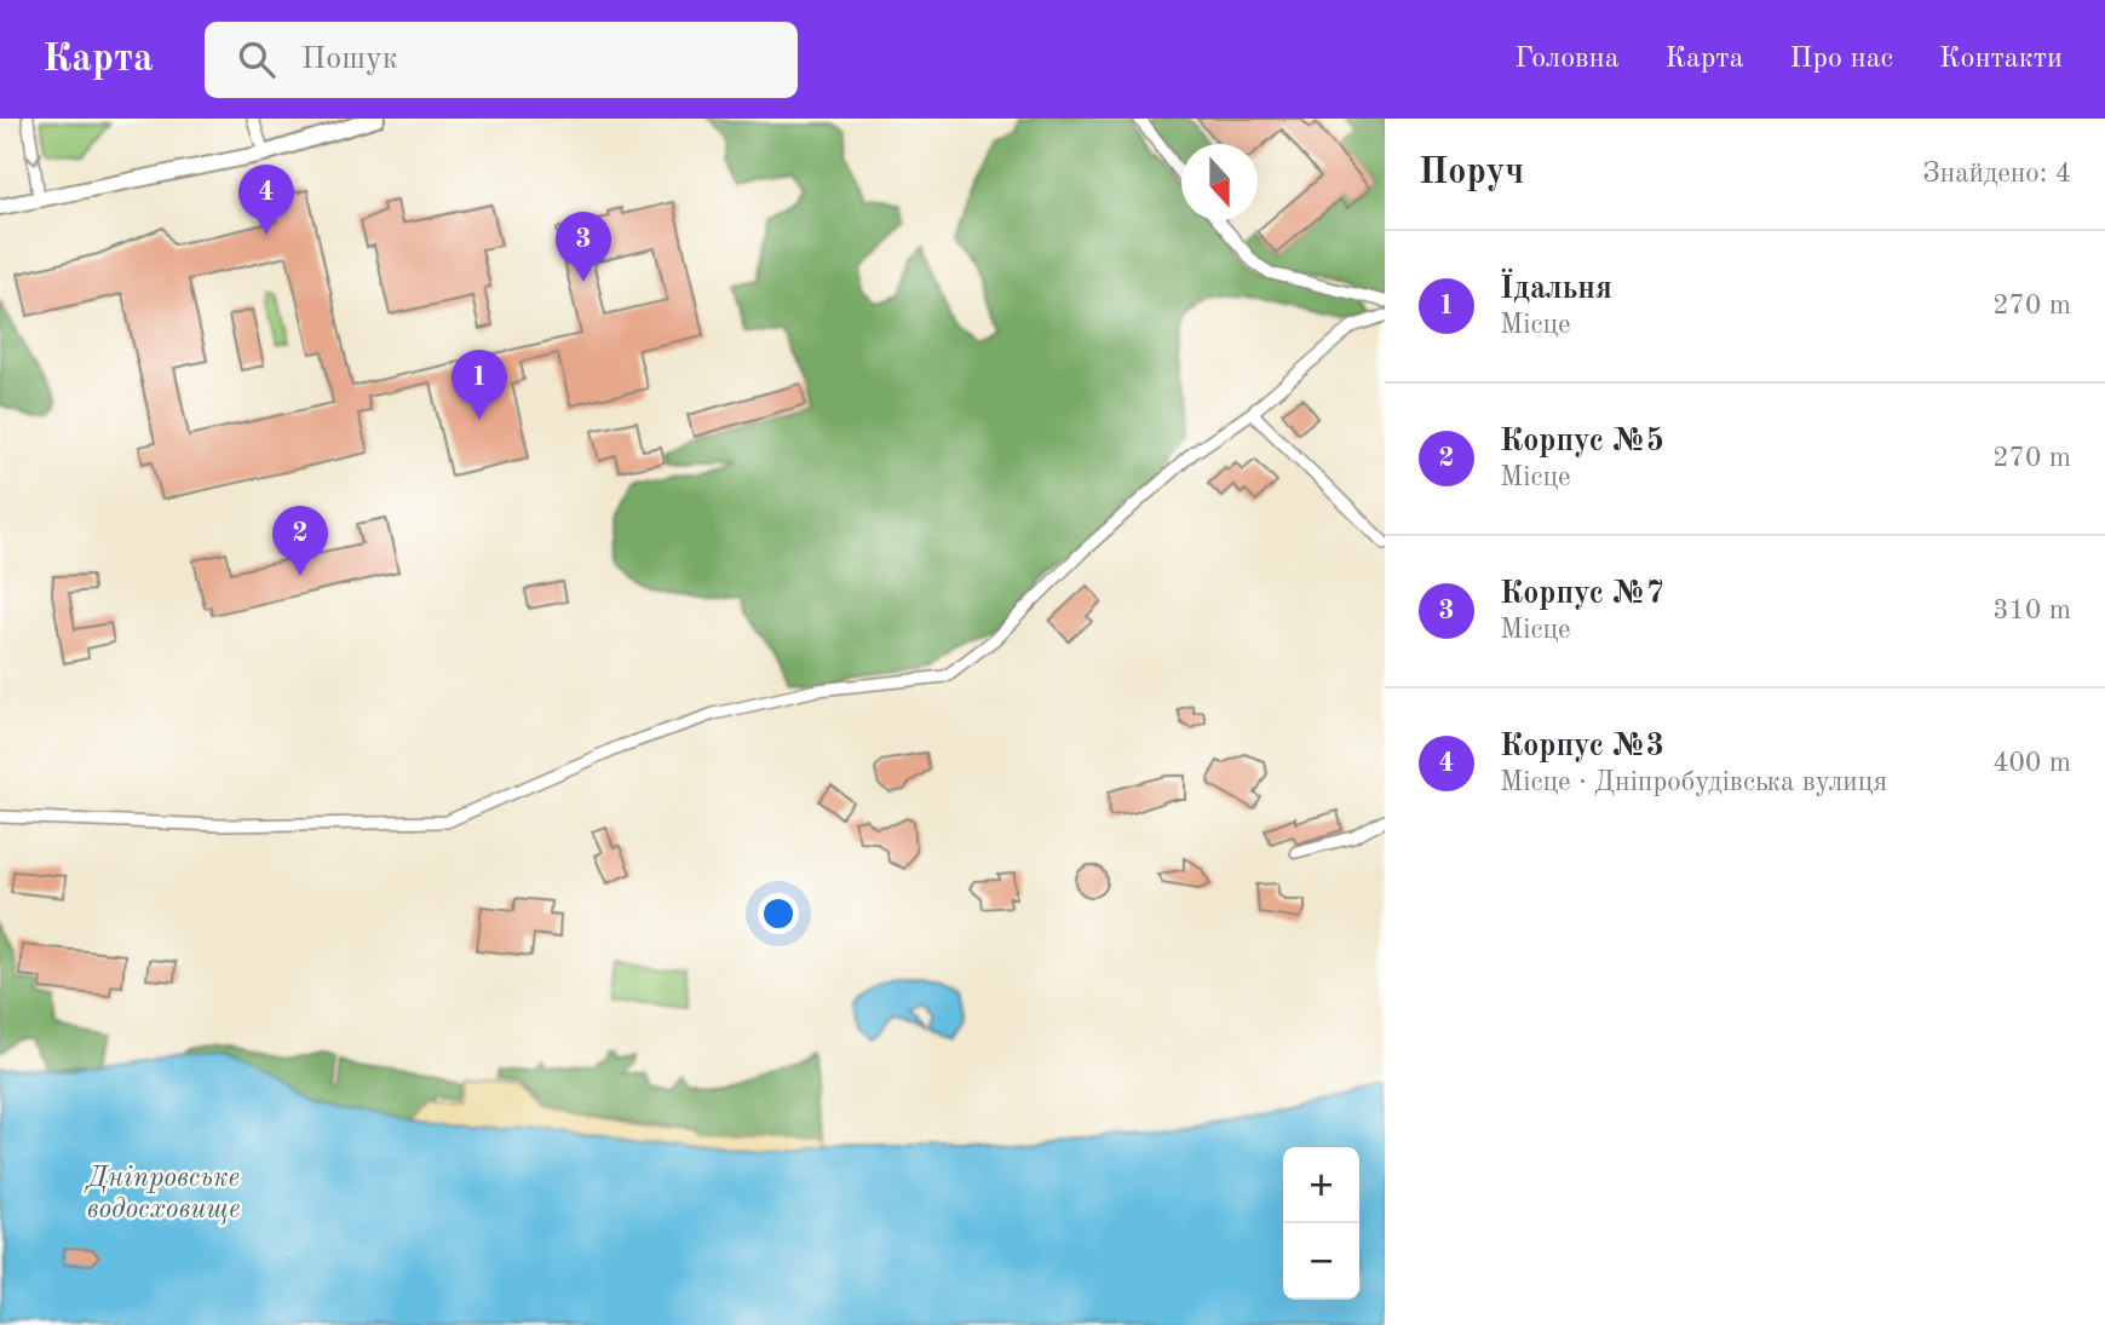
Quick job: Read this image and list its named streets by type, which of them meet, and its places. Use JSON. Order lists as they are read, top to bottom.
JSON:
{
  "water": ["Дніпровське водосховище"],
  "north": "bottom",
  "page": {
    "header": "Карта",
    "search": "Пошук",
    "nav": [
      "Головна",
      "Карта",
      "Про нас",
      "Контакти"
    ],
    "heading": ["Поруч", "Знайдено: 4"],
    "pins": [
      "4",
      "3",
      "1",
      "2"
    ],
    "list": [
      {
        "mark": "1",
        "name": "Їдальня",
        "note": "Місце",
        "value": "270 m"
      },
      {
        "mark": "2",
        "name": "Корпус №5",
        "note": "Місце",
        "value": "270 m"
      },
      {
        "mark": "3",
        "name": "Корпус №7",
        "note": "Місце",
        "value": "310 m"
      },
      {
        "mark": "4",
        "name": "Корпус №3",
        "note": "Місце · Дніпробудівська вулиця",
        "value": "400 m"
      }
    ],
    "map_buttons": ["+", "−"]
  }
}
